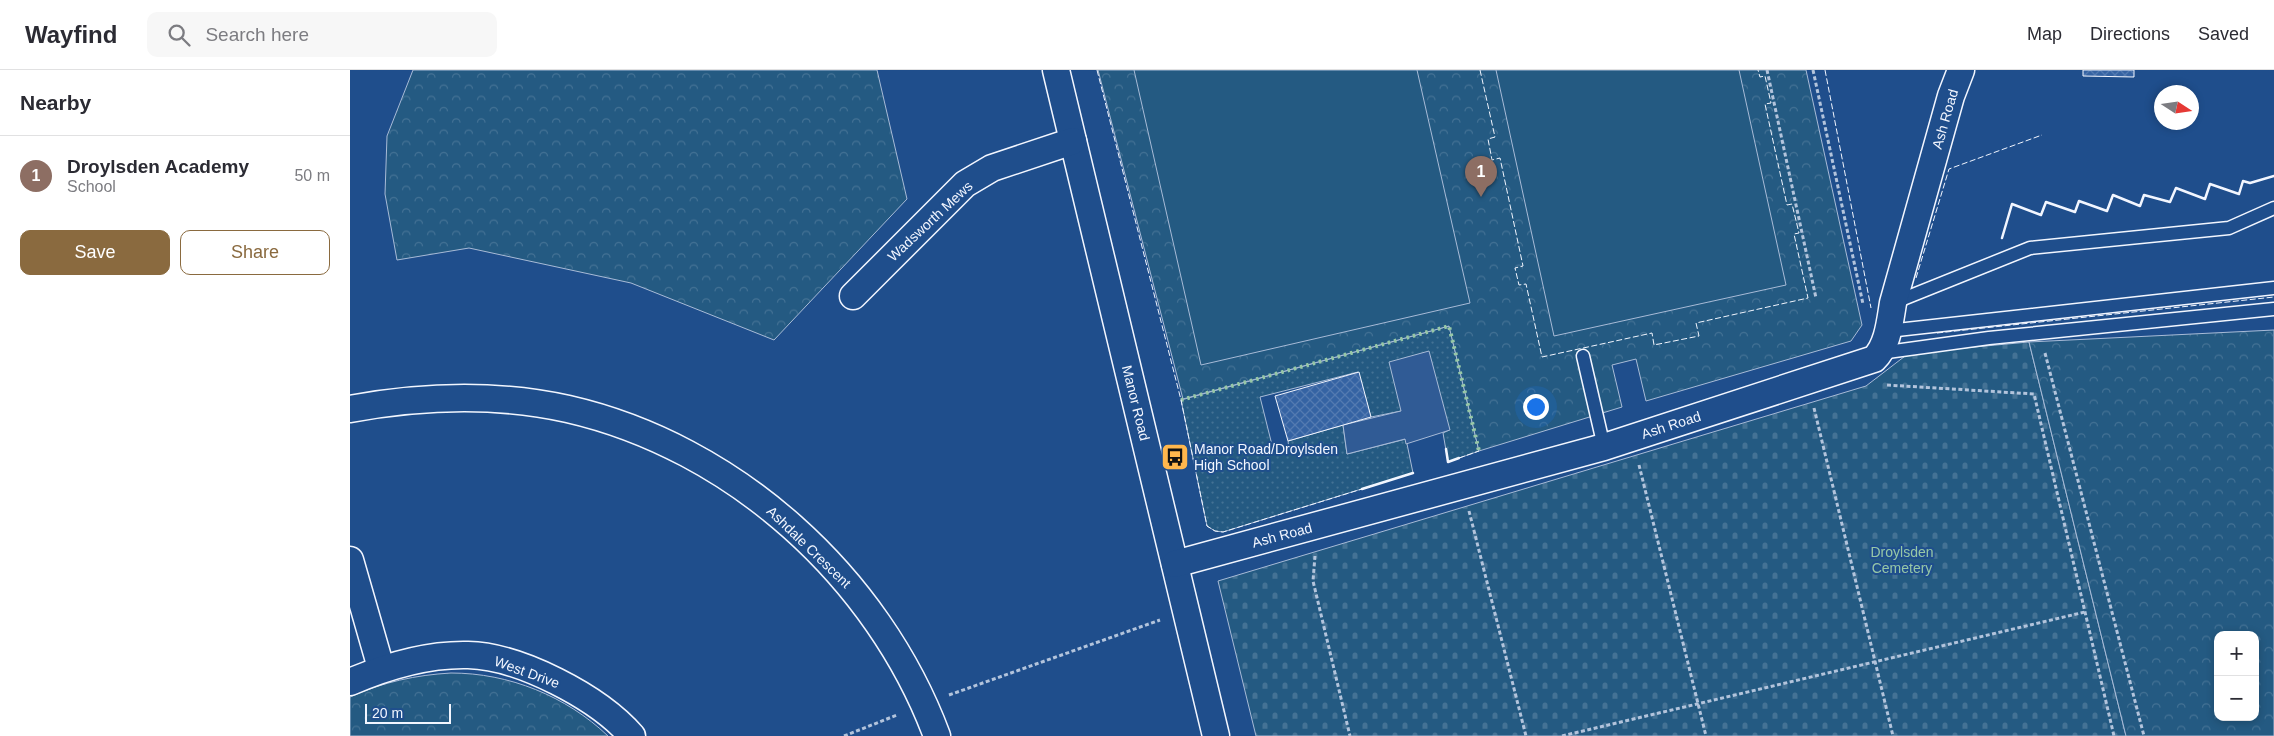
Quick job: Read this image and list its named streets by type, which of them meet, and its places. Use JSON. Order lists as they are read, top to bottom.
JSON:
{
  "streets": {
    "street": [
      "Ash Road",
      "Wadsworth Mews",
      "Manor Road",
      "Ashdale Crescent",
      "West Drive"
    ]
  },
  "crossings": [
    ["Ash Road", "Manor Road"],
    ["Wadsworth Mews", "Manor Road"]
  ],
  "parks": ["Droylsden Cemetery"],
  "places": {
    "bus stop": ["Manor Road/Droylsden High School"]
  },
  "scale_bar": "20 m",
  "north": "right",
  "page": {
    "header": "Wayfind",
    "search": "Search here",
    "nav": ["Map", "Directions", "Saved"],
    "heading": "Nearby",
    "list": [
      {
        "mark": "1",
        "name": "Droylsden Academy",
        "note": "School",
        "value": "50 m"
      }
    ],
    "pins": "1",
    "buttons": ["Save", "Share"],
    "map_buttons": ["+", "−"],
    "scale": "20 m"
  }
}
